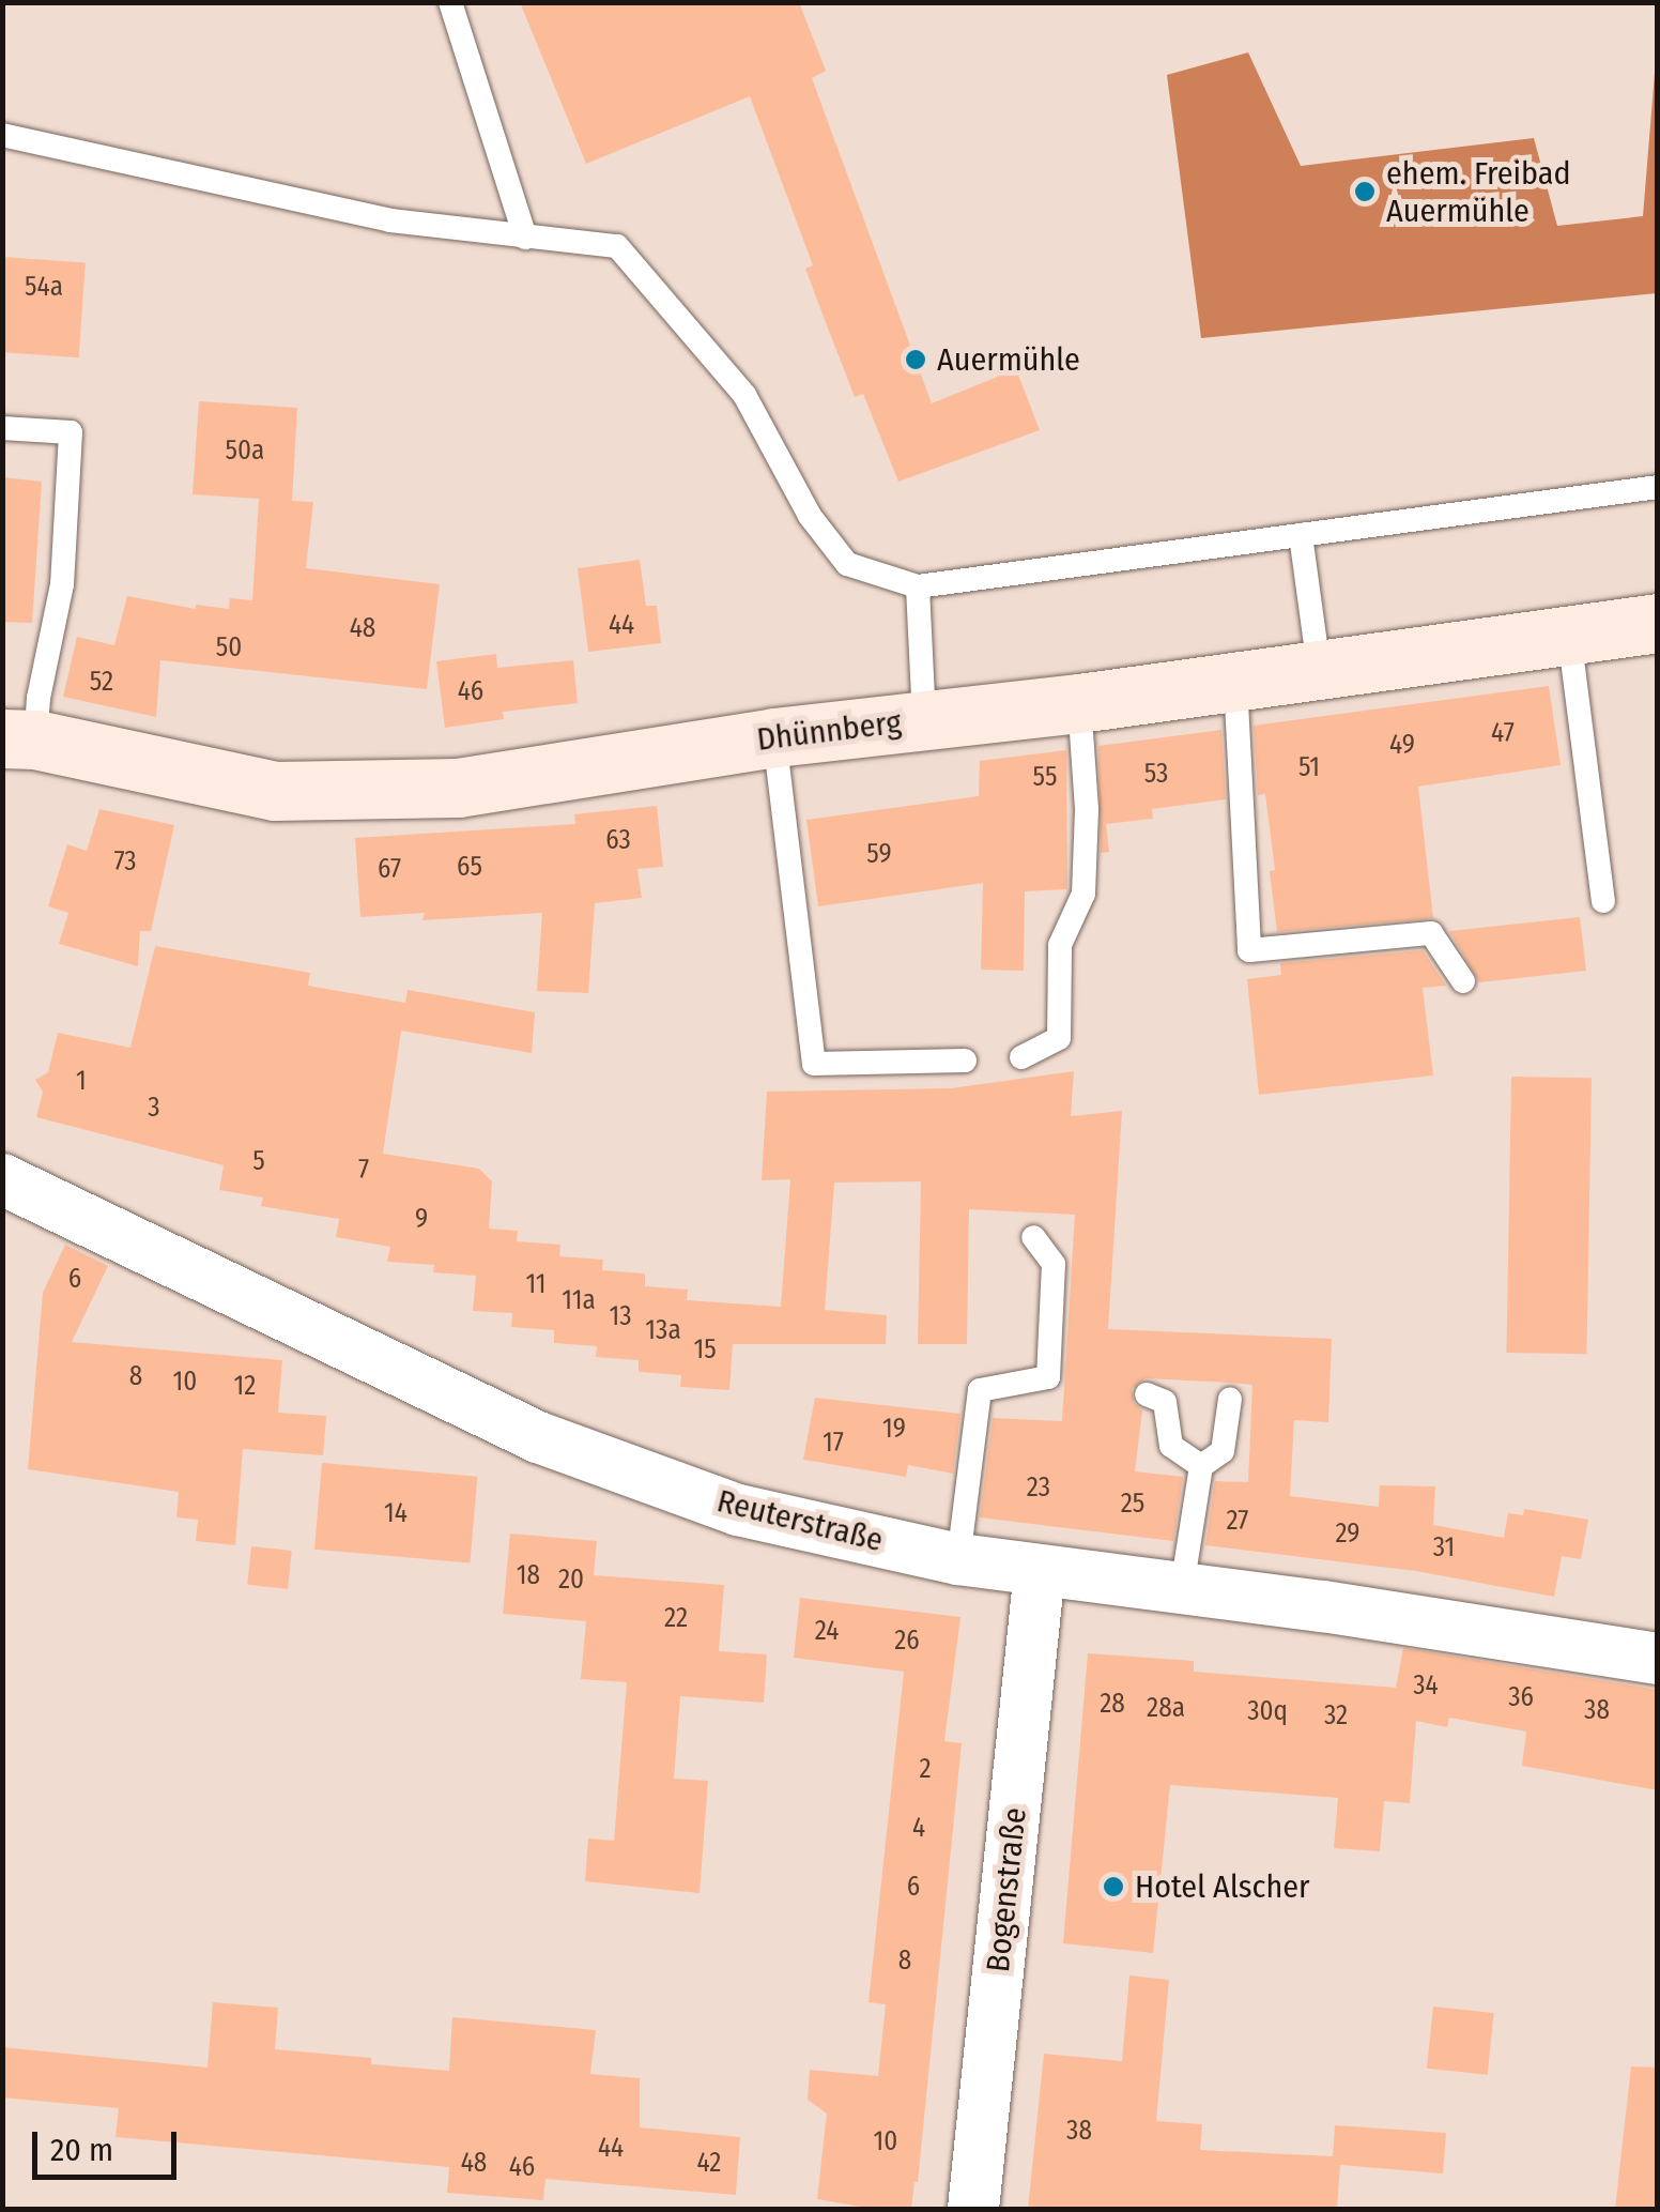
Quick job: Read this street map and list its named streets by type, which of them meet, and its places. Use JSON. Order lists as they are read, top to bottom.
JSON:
{
  "streets": {
    "street": ["Dhünnberg", "Reuterstraße", "Bogenstraße"]
  },
  "crossings": [
    ["Reuterstraße", "Bogenstraße"]
  ],
  "places": ["ehem. Freibad Auermühle", "Auermühle", "Hotel Alscher"],
  "house_numbers": [
    "54a",
    "50a",
    "44",
    "48",
    "50",
    "52",
    "46",
    "47",
    "49",
    "51",
    "53",
    "55",
    "63",
    "59",
    "73",
    "65",
    "67",
    "1",
    "3",
    "5",
    "7",
    "9",
    "6",
    "11",
    "11a",
    "13",
    "13a",
    "15",
    "8",
    "10",
    "12",
    "19",
    "17",
    "23",
    "25",
    "14",
    "27",
    "29",
    "31",
    "18",
    "20",
    "22",
    "24",
    "26",
    "34",
    "36",
    "28",
    "28a",
    "38",
    "30q",
    "32",
    "2",
    "4",
    "6",
    "8",
    "38",
    "10",
    "44",
    "48",
    "42",
    "46"
  ],
  "scale_bar": "20 m"
}
